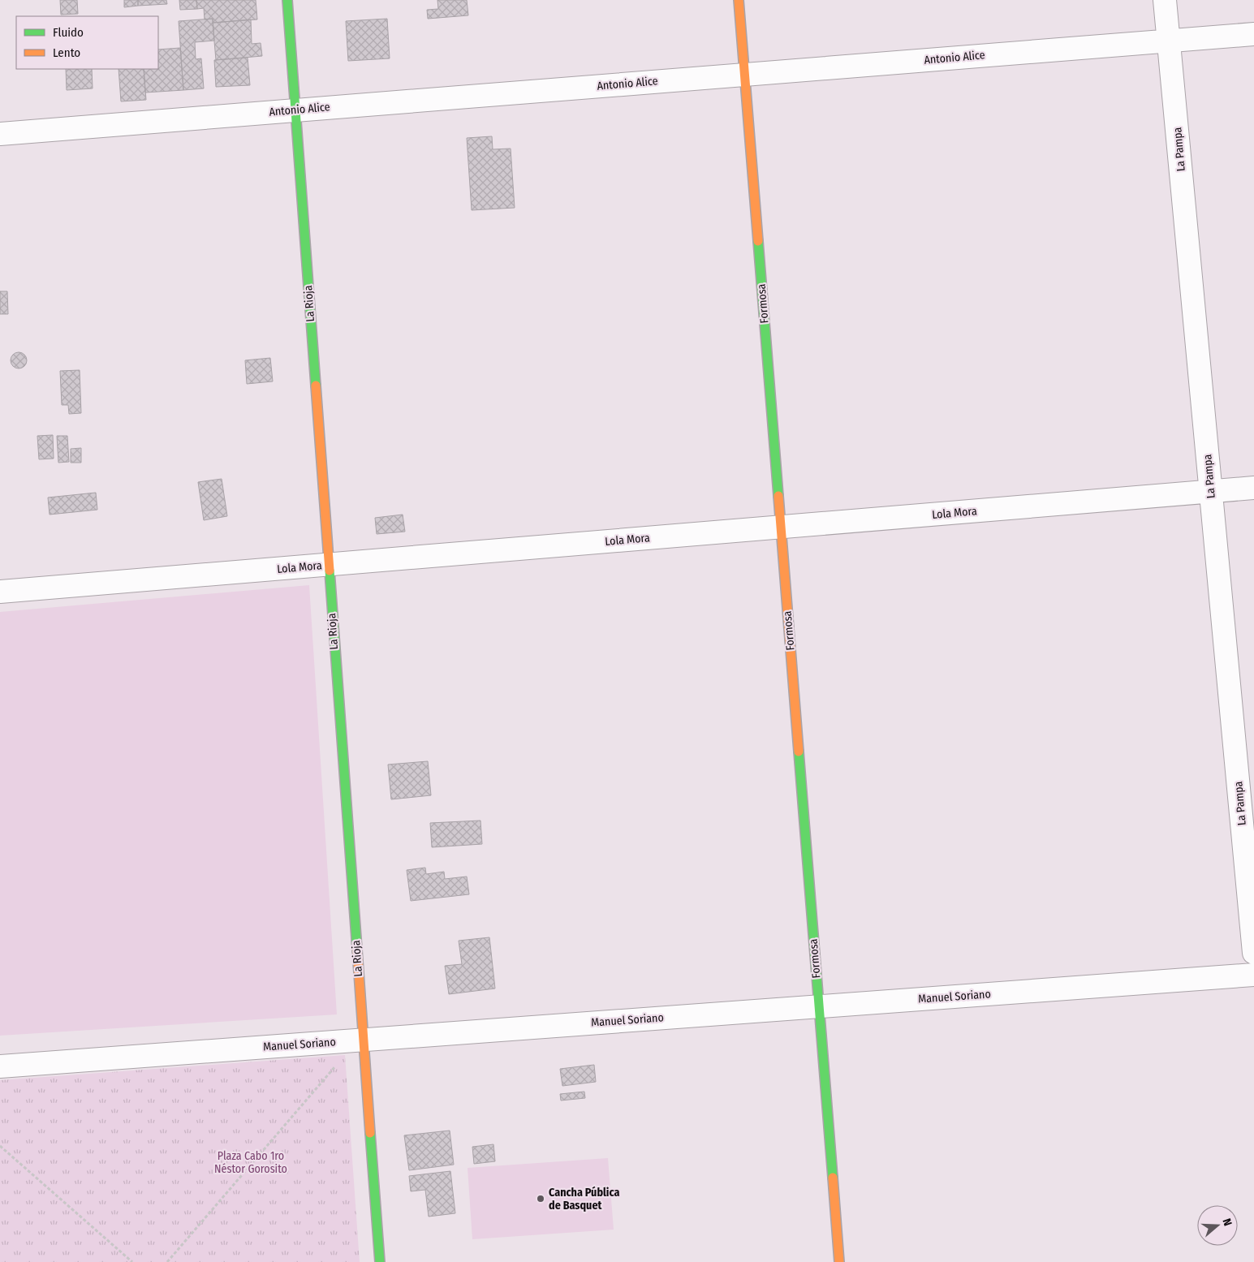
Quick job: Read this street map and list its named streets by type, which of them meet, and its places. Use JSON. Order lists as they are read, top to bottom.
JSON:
{
  "streets": {
    "street": [
      "Antonio Alice",
      "La Pampa",
      "La Rioja",
      "Formosa",
      "Lola Mora",
      "Manuel Soriano"
    ]
  },
  "crossings": [
    ["Antonio Alice", "La Pampa"],
    ["Antonio Alice", "La Rioja"],
    ["Antonio Alice", "Formosa"],
    ["La Pampa", "Lola Mora"],
    ["La Rioja", "Lola Mora"],
    ["La Rioja", "Manuel Soriano"],
    ["Formosa", "Lola Mora"],
    ["Formosa", "Manuel Soriano"]
  ],
  "parks": ["Plaza Cabo 1ro Néstor Gorosito"],
  "places": ["Cancha Pública de Basquet"],
  "legend": ["Fluido", "Lento"],
  "north": "right"
}
